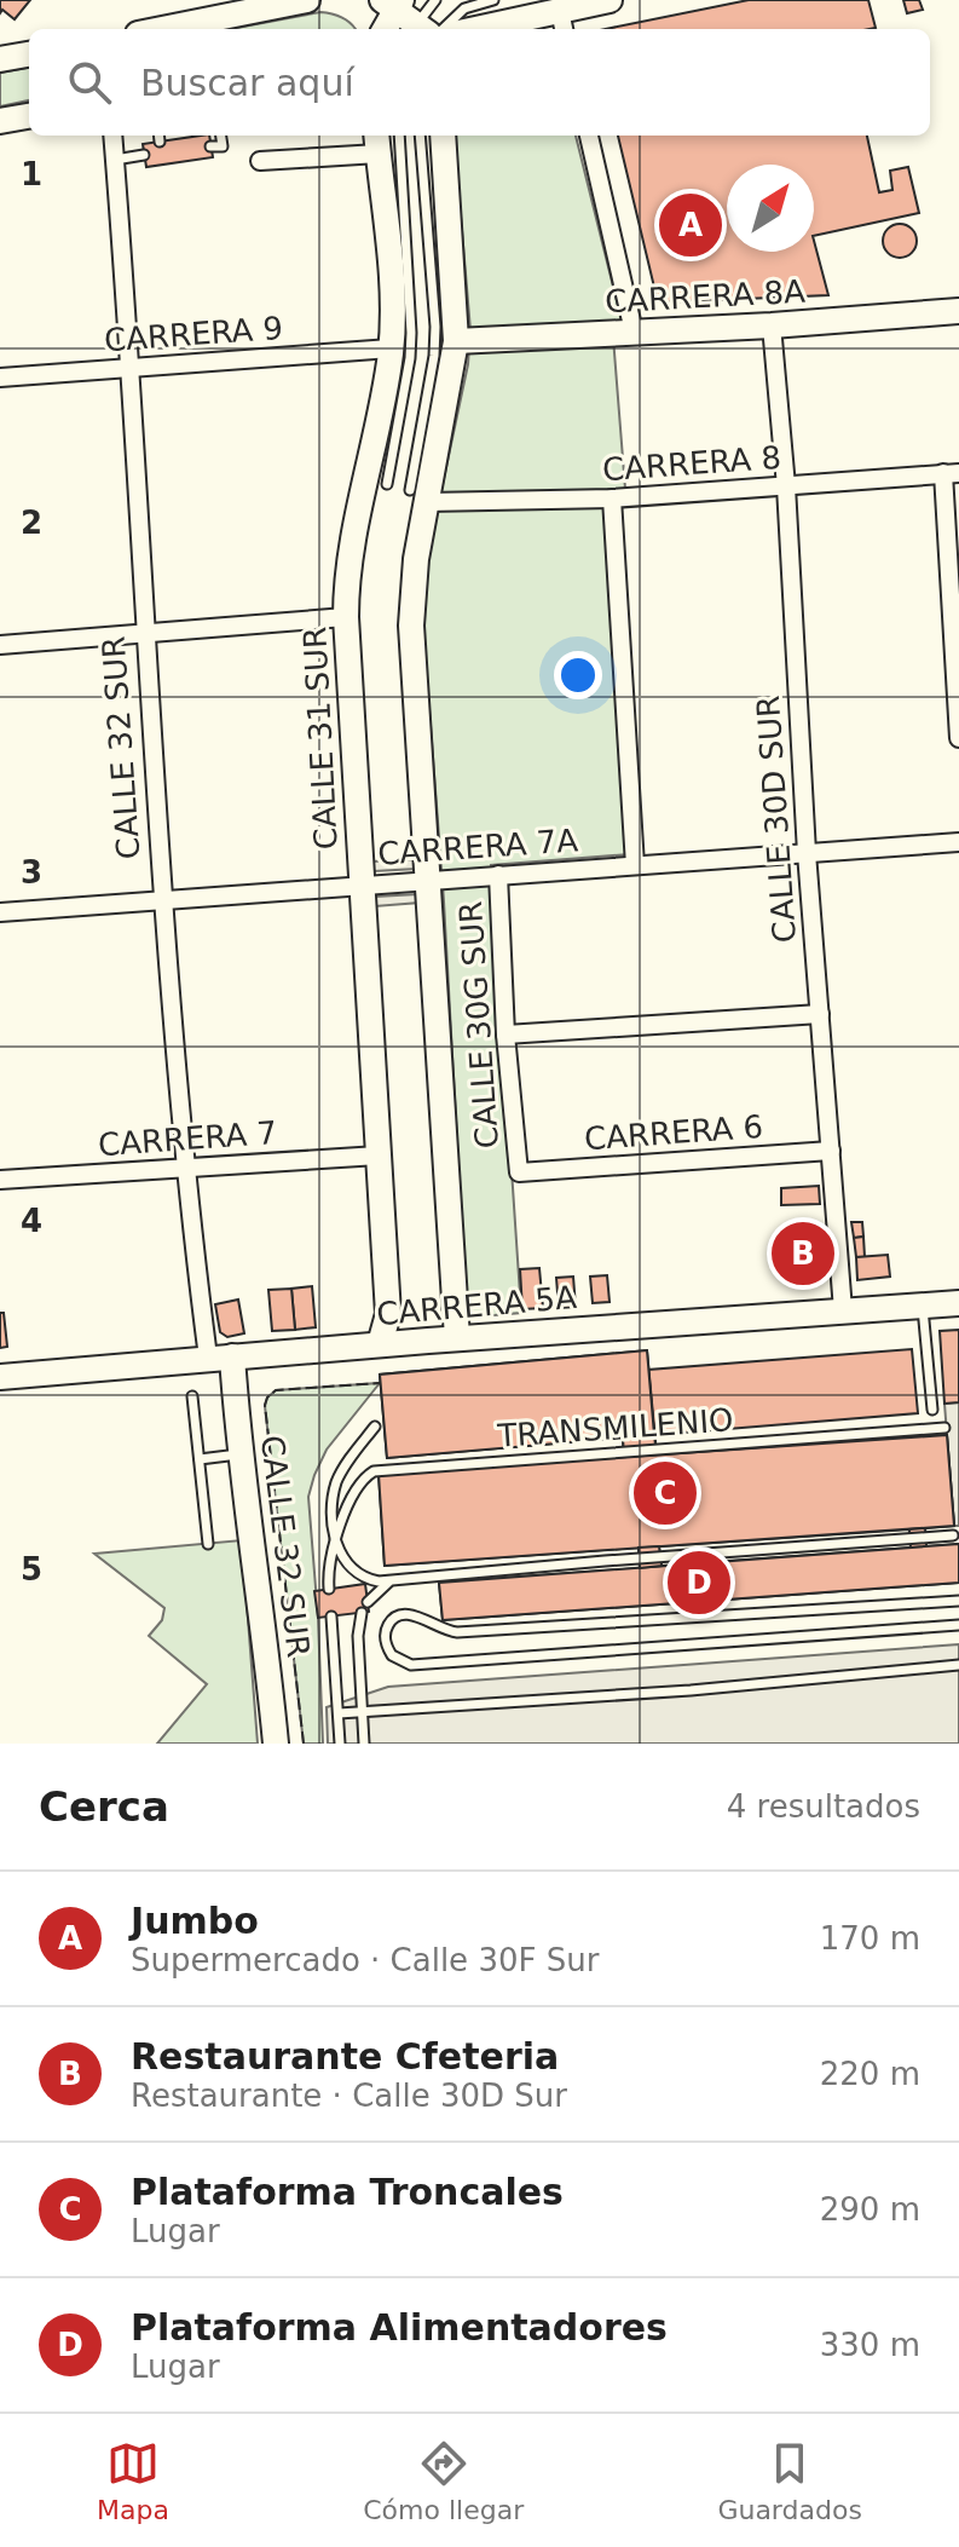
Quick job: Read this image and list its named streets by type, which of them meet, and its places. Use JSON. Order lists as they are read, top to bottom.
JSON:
{
  "streets": {
    "street": [
      "CARRERA 8A",
      "CARRERA 9",
      "CARRERA 8",
      "CALLE 31 SUR",
      "CALLE 32 SUR",
      "CALLE 30D SUR",
      "CARRERA 7A",
      "CALLE 30G SUR",
      "CARRERA 6",
      "CARRERA 7",
      "CARRERA 5A"
    ],
    "lane": ["TRANSMILENIO"]
  },
  "crossings": [
    ["CARRERA 8A", "CALLE 30D SUR"],
    ["CARRERA 9", "CALLE 31 SUR"],
    ["CARRERA 9", "CALLE 32 SUR"],
    ["CARRERA 8", "CALLE 30D SUR"],
    ["CALLE 31 SUR", "CARRERA 7A"],
    ["CALLE 31 SUR", "CARRERA 7"],
    ["CALLE 31 SUR", "CARRERA 5A"],
    ["CALLE 32 SUR", "CARRERA 7A"],
    ["CALLE 32 SUR", "CARRERA 7"],
    ["CALLE 32 SUR", "CARRERA 5A"],
    ["CALLE 30D SUR", "CARRERA 7A"],
    ["CALLE 30D SUR", "CARRERA 6"],
    ["CALLE 30D SUR", "CARRERA 5A"],
    ["CARRERA 7A", "CALLE 30G SUR"],
    ["CALLE 30G SUR", "CARRERA 6"]
  ],
  "north": "top right",
  "page": {
    "search": "Buscar aquí",
    "pins": [
      "A",
      "B",
      "C",
      "D"
    ],
    "heading": ["Cerca", "4 resultados"],
    "list": [
      {
        "mark": "A",
        "name": "Jumbo",
        "note": "Supermercado · Calle 30F Sur",
        "value": "170 m"
      },
      {
        "mark": "B",
        "name": "Restaurante Cfeteria",
        "note": "Restaurante · Calle 30D Sur",
        "value": "220 m"
      },
      {
        "mark": "C",
        "name": "Plataforma Troncales",
        "note": "Lugar",
        "value": "290 m"
      },
      {
        "mark": "D",
        "name": "Plataforma Alimentadores",
        "note": "Lugar",
        "value": "330 m"
      }
    ],
    "nav": ["Mapa", "Cómo llegar", "Guardados"]
  },
  "grid": {
    "rows": [
      "1",
      "2",
      "3",
      "4",
      "5"
    ]
  }
}
